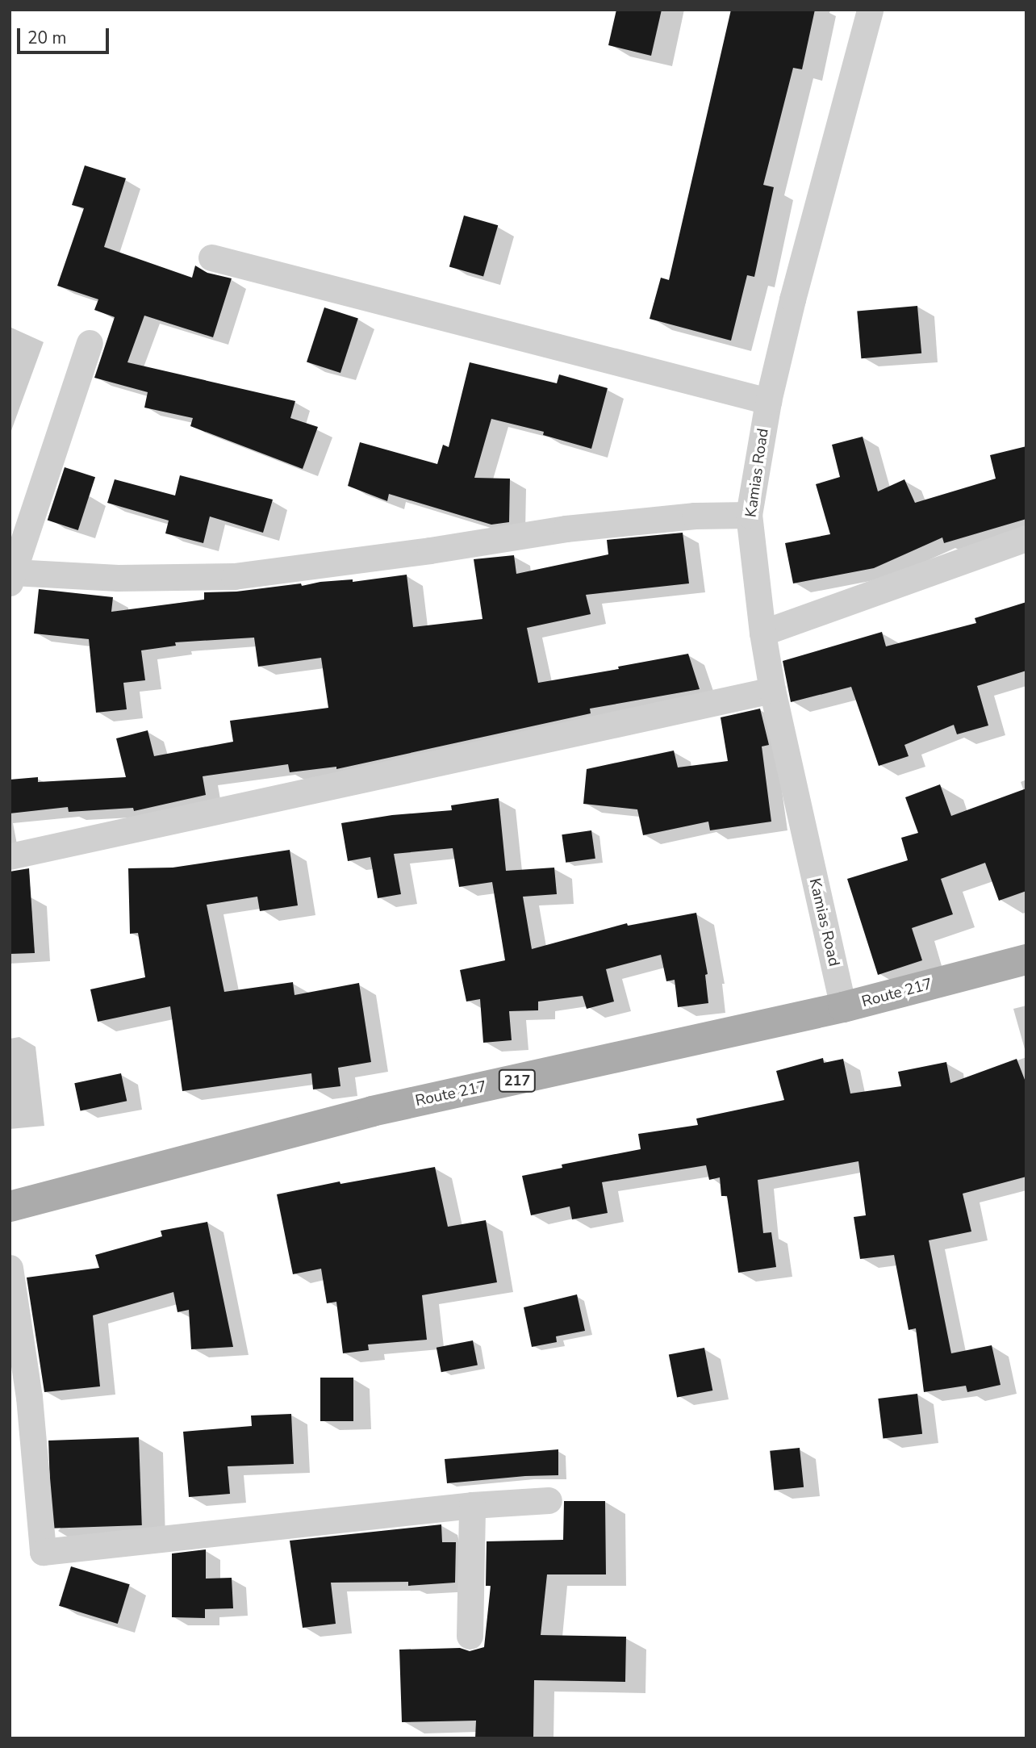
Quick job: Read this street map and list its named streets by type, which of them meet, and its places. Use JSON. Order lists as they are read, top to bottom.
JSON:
{
  "streets": {
    "main road": ["Route 217", "217"],
    "street": ["Kamias Road"]
  },
  "crossings": [
    ["Kamias Road", "Route 217"]
  ],
  "scale_bar": "20 m"
}
